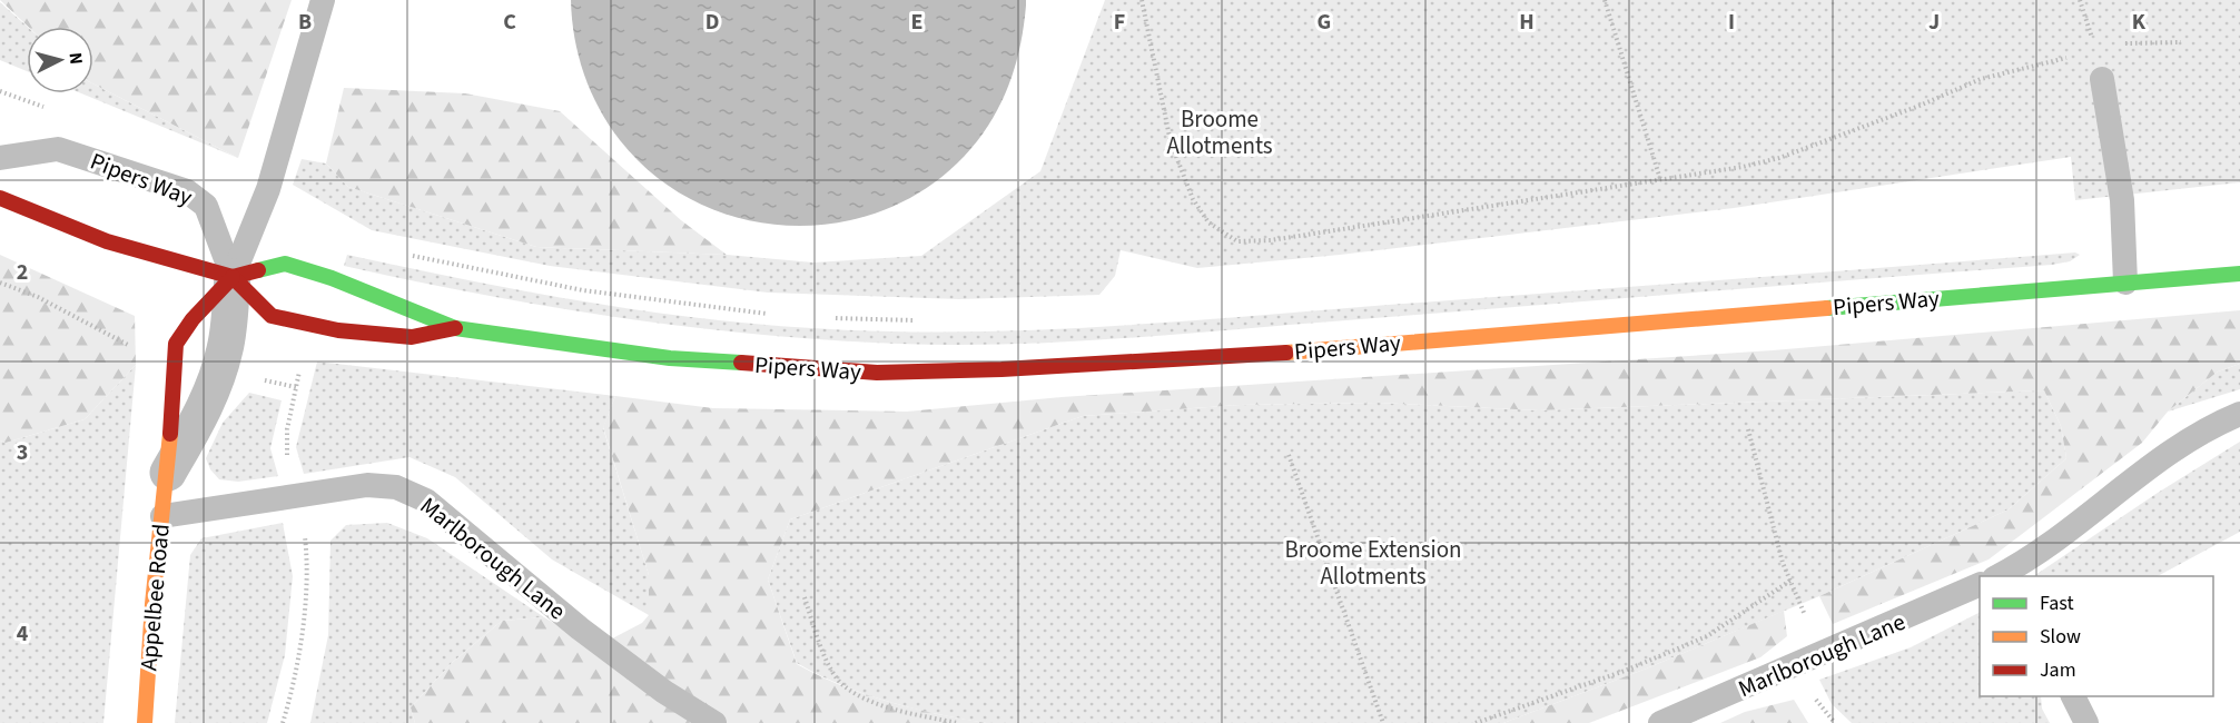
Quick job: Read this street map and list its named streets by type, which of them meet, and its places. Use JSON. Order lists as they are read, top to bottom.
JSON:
{
  "streets": {
    "main road": ["Pipers Way", "Appelbee Road"],
    "lane": ["Marlborough Lane"]
  },
  "crossings": [
    ["Pipers Way", "Appelbee Road"],
    ["Marlborough Lane", "Appelbee Road"]
  ],
  "parks": ["Broome Allotments", "Broome Extension Allotments"],
  "legend": ["Fast", "Slow", "Jam"],
  "north": "right",
  "grid": {
    "columns": [
      "B",
      "C",
      "D",
      "E",
      "F",
      "G",
      "H",
      "I",
      "J",
      "K"
    ],
    "rows": ["2", "3", "4"]
  }
}
